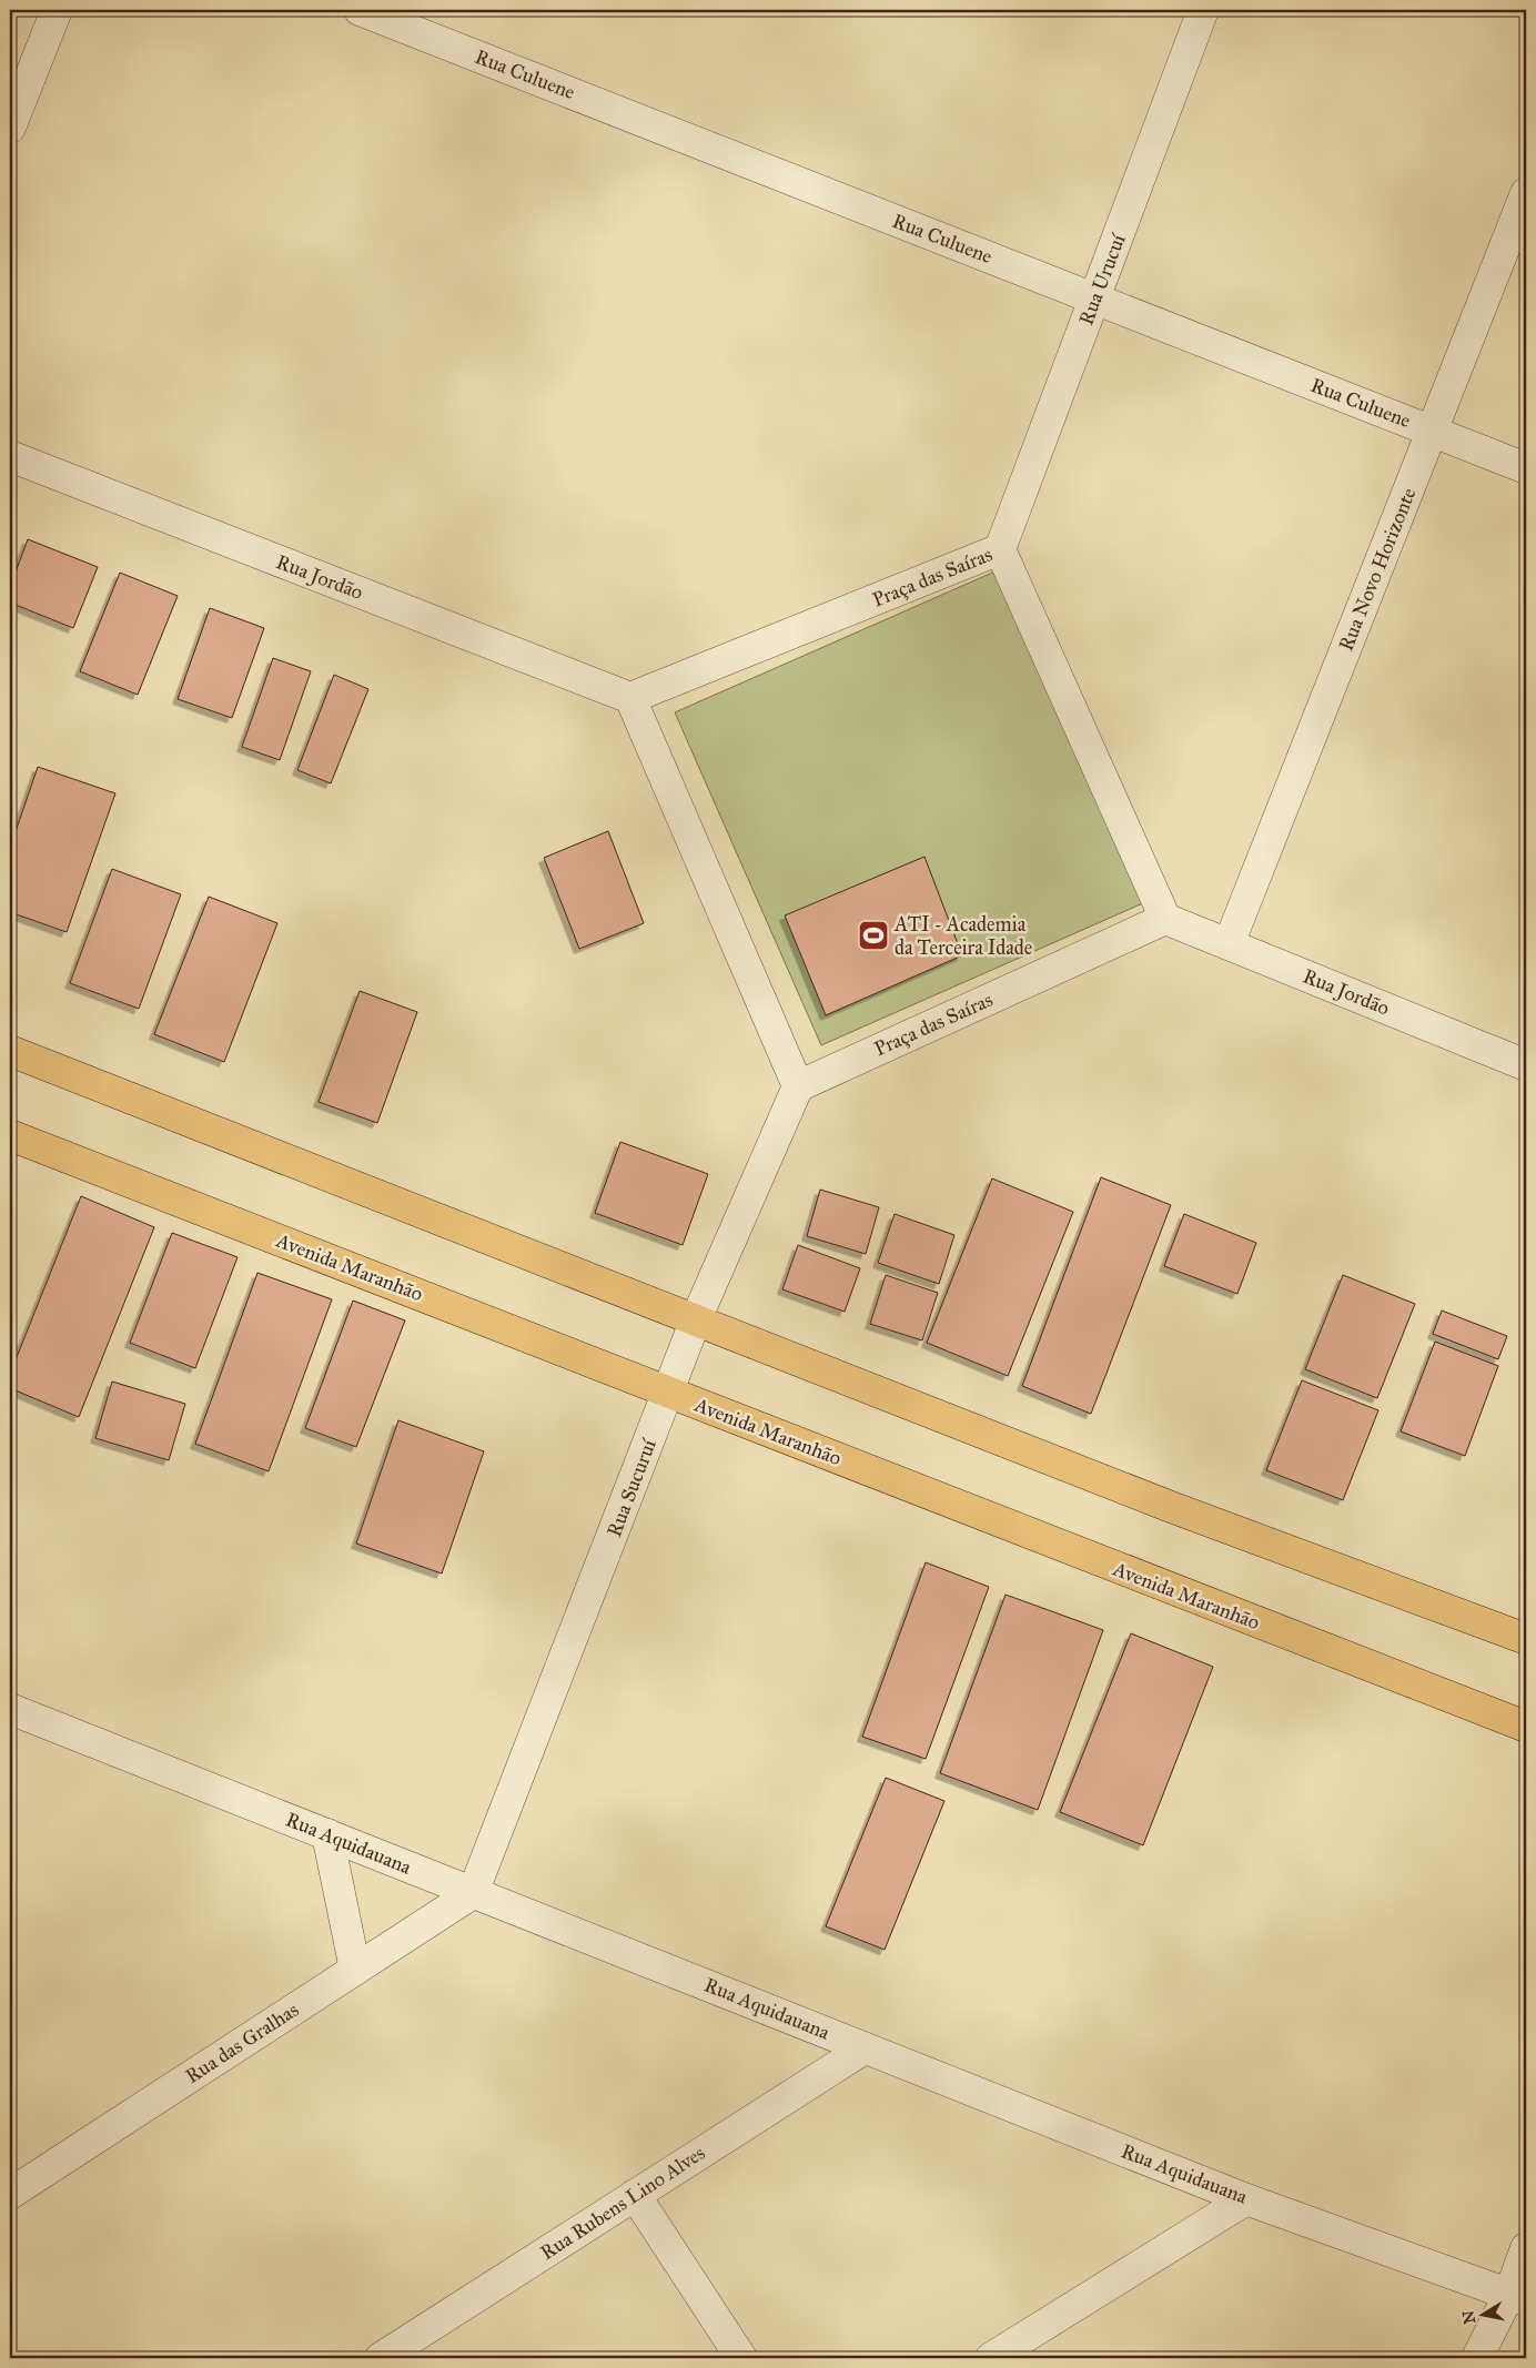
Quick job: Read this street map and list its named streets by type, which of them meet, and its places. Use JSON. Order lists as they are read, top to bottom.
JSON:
{
  "streets": {
    "main road": ["Avenida Maranhão"],
    "street": [
      "Rua Culuene",
      "Rua Urucuí",
      "Rua Novo Horizonte",
      "Rua Jordão",
      "Praça das Saíras",
      "Rua Sucuruí",
      "Rua Aquidauana",
      "Rua das Gralhas",
      "Rua Rubens Lino Alves"
    ]
  },
  "crossings": [
    ["Rua Culuene", "Rua Urucuí"],
    ["Rua Culuene", "Rua Novo Horizonte"],
    ["Rua Urucuí", "Praça das Saíras"],
    ["Rua Novo Horizonte", "Rua Jordão"],
    ["Rua Jordão", "Praça das Saíras"],
    ["Praça das Saíras", "Rua Sucuruí"],
    ["Avenida Maranhão", "Rua Sucuruí"],
    ["Rua Sucuruí", "Rua Aquidauana"],
    ["Rua Sucuruí", "Rua das Gralhas"],
    ["Rua Aquidauana", "Rua das Gralhas"],
    ["Rua Aquidauana", "Rua Rubens Lino Alves"]
  ],
  "places": {
    "sports": ["ATI - Academia da Terceira Idade"]
  },
  "north": "left"
}
